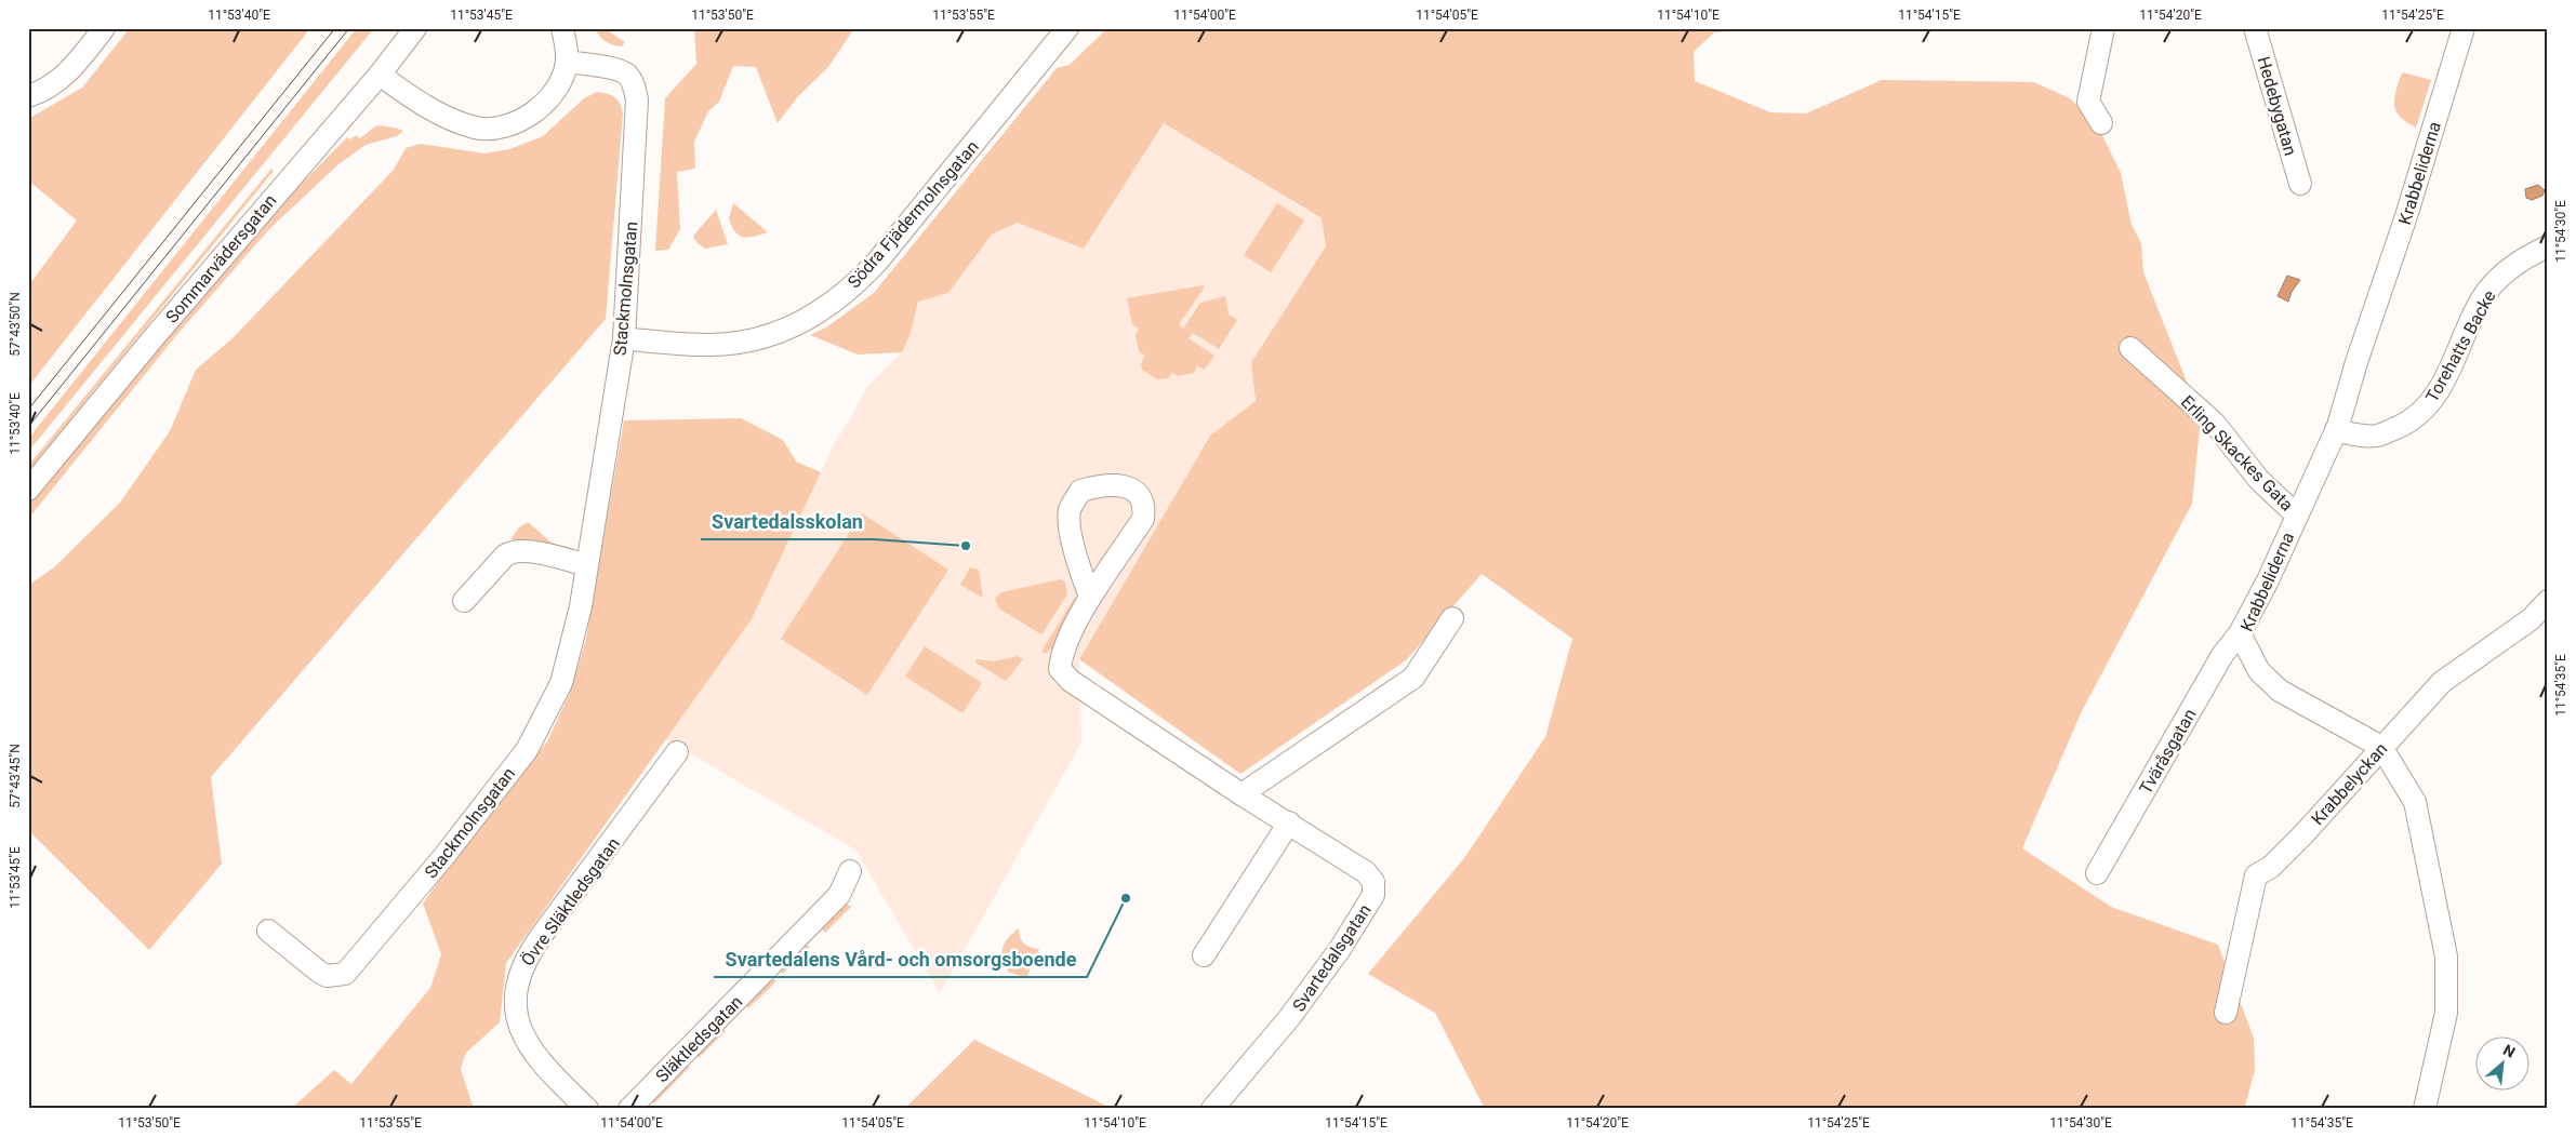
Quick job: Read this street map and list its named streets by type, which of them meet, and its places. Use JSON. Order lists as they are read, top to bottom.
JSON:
{
  "streets": {
    "street": [
      "Hedebygatan",
      "Krabbeliderna",
      "Södra Fjädermolnsgatan",
      "Sommarvädersgatan",
      "Stackmolnsgatan",
      "Torehatts Backe",
      "Erling Skackes Gata",
      "Tväråsgatan",
      "Krabbelyckan",
      "Övre Släktledsgatan",
      "Svartedalsgatan",
      "Släktledsgatan"
    ]
  },
  "crossings": [
    ["Krabbeliderna", "Torehatts Backe"],
    ["Krabbeliderna", "Erling Skackes Gata"],
    ["Krabbeliderna", "Tväråsgatan"],
    ["Krabbeliderna", "Krabbelyckan"],
    ["Södra Fjädermolnsgatan", "Stackmolnsgatan"]
  ],
  "places": ["Svartedalsskolan", "Svartedalens Vård- och omsorgsboende"],
  "north": "top right",
  "coordinates": [
    "11°53'40\"E",
    "11°53'45\"E",
    "11°53'50\"E",
    "11°53'55\"E",
    "11°54'00\"E",
    "11°54'05\"E",
    "11°54'10\"E",
    "11°54'15\"E",
    "11°54'20\"E",
    "11°54'25\"E",
    "11°54'30\"E",
    "57°43'50\"N",
    "11°54'35\"E",
    "57°43'45\"N"
  ]
}
